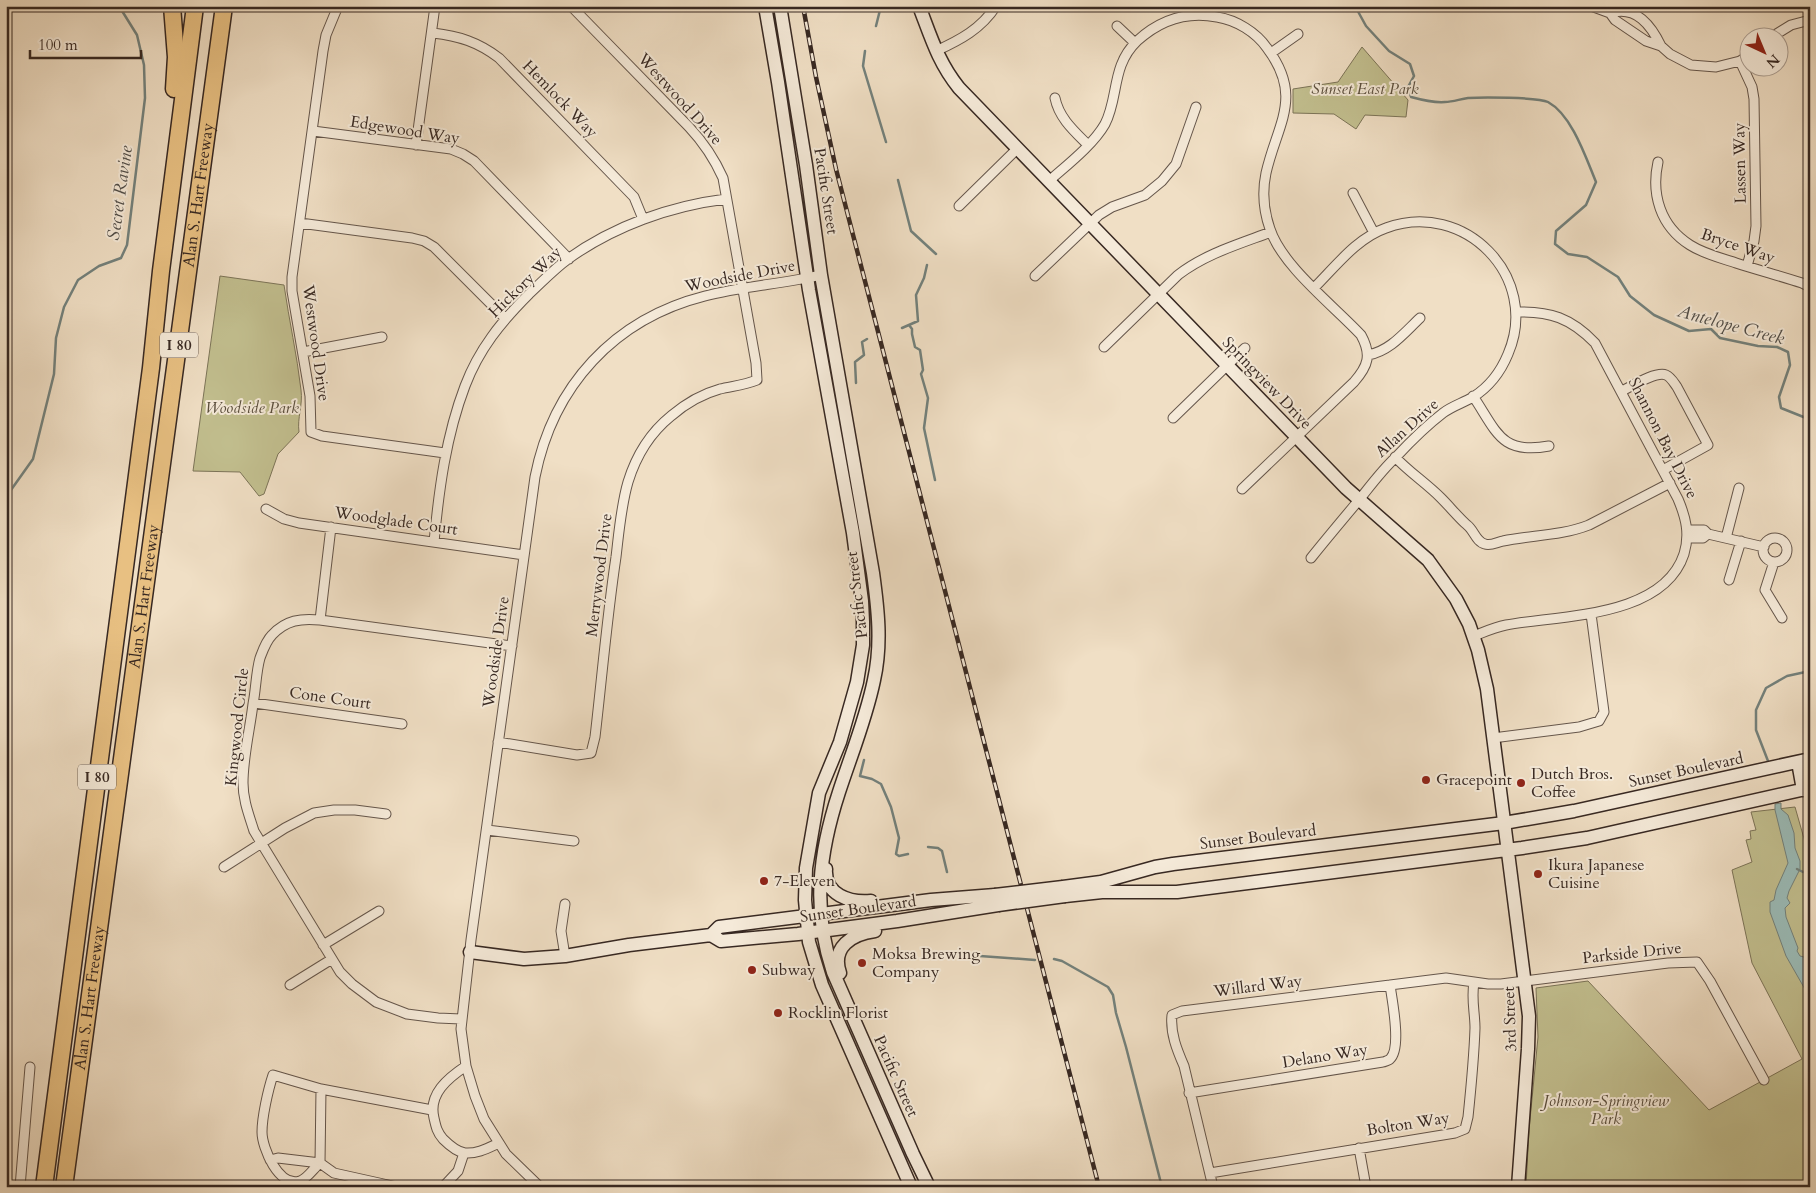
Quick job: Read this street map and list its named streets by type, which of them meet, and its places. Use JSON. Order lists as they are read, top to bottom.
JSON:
{
  "streets": {
    "highway": ["Alan S. Hart Freeway", "I 80"],
    "main road": [
      "Pacific Street",
      "Springview Drive",
      "Sunset Boulevard",
      "3rd Street"
    ],
    "street": [
      "Hemlock Way",
      "Westwood Drive",
      "Edgewood Way",
      "Lassen Way",
      "Bryce Way",
      "Woodside Drive",
      "Hickory Way",
      "Allan Drive",
      "Shannon Bay Drive",
      "Woodglade Court",
      "Merrywood Drive",
      "Cone Court",
      "Kingwood Circle",
      "Parkside Drive",
      "Willard Way",
      "Delano Way",
      "Bolton Way"
    ]
  },
  "crossings": [
    ["Hemlock Way", "Hickory Way"],
    ["Westwood Drive", "Edgewood Way"],
    ["Westwood Drive", "Woodside Drive"],
    ["Westwood Drive", "Hickory Way"],
    ["Westwood Drive", "Merrywood Drive"],
    ["Edgewood Way", "Hickory Way"],
    ["Lassen Way", "Bryce Way"],
    ["Pacific Street", "Woodside Drive"],
    ["Pacific Street", "Sunset Boulevard"],
    ["Woodside Drive", "Woodglade Court"],
    ["Woodside Drive", "Merrywood Drive"],
    ["Woodside Drive", "Kingwood Circle"],
    ["Woodside Drive", "Sunset Boulevard"],
    ["Hickory Way", "Woodglade Court"],
    ["Springview Drive", "Allan Drive"],
    ["Springview Drive", "Shannon Bay Drive"],
    ["Springview Drive", "Sunset Boulevard"],
    ["Springview Drive", "3rd Street"],
    ["Allan Drive", "Shannon Bay Drive"],
    ["Cone Court", "Kingwood Circle"],
    ["Sunset Boulevard", "3rd Street"],
    ["Parkside Drive", "Willard Way"],
    ["Parkside Drive", "3rd Street"],
    ["Willard Way", "3rd Street"],
    ["Willard Way", "Delano Way"],
    ["Willard Way", "Bolton Way"]
  ],
  "water": ["Secret Ravine", "Antelope Creek"],
  "parks": ["Sunset East Park", "Woodside Park", "Johnson-Springview Park"],
  "places": [
    "Gracepoint",
    "Dutch Bros. Coffee",
    "Ikura Japanese Cuisine",
    "7-Eleven",
    "Moksa Brewing Company",
    "Subway",
    "Rocklin Florist"
  ],
  "scale_bar": "100 m",
  "north": "bottom right"
}
